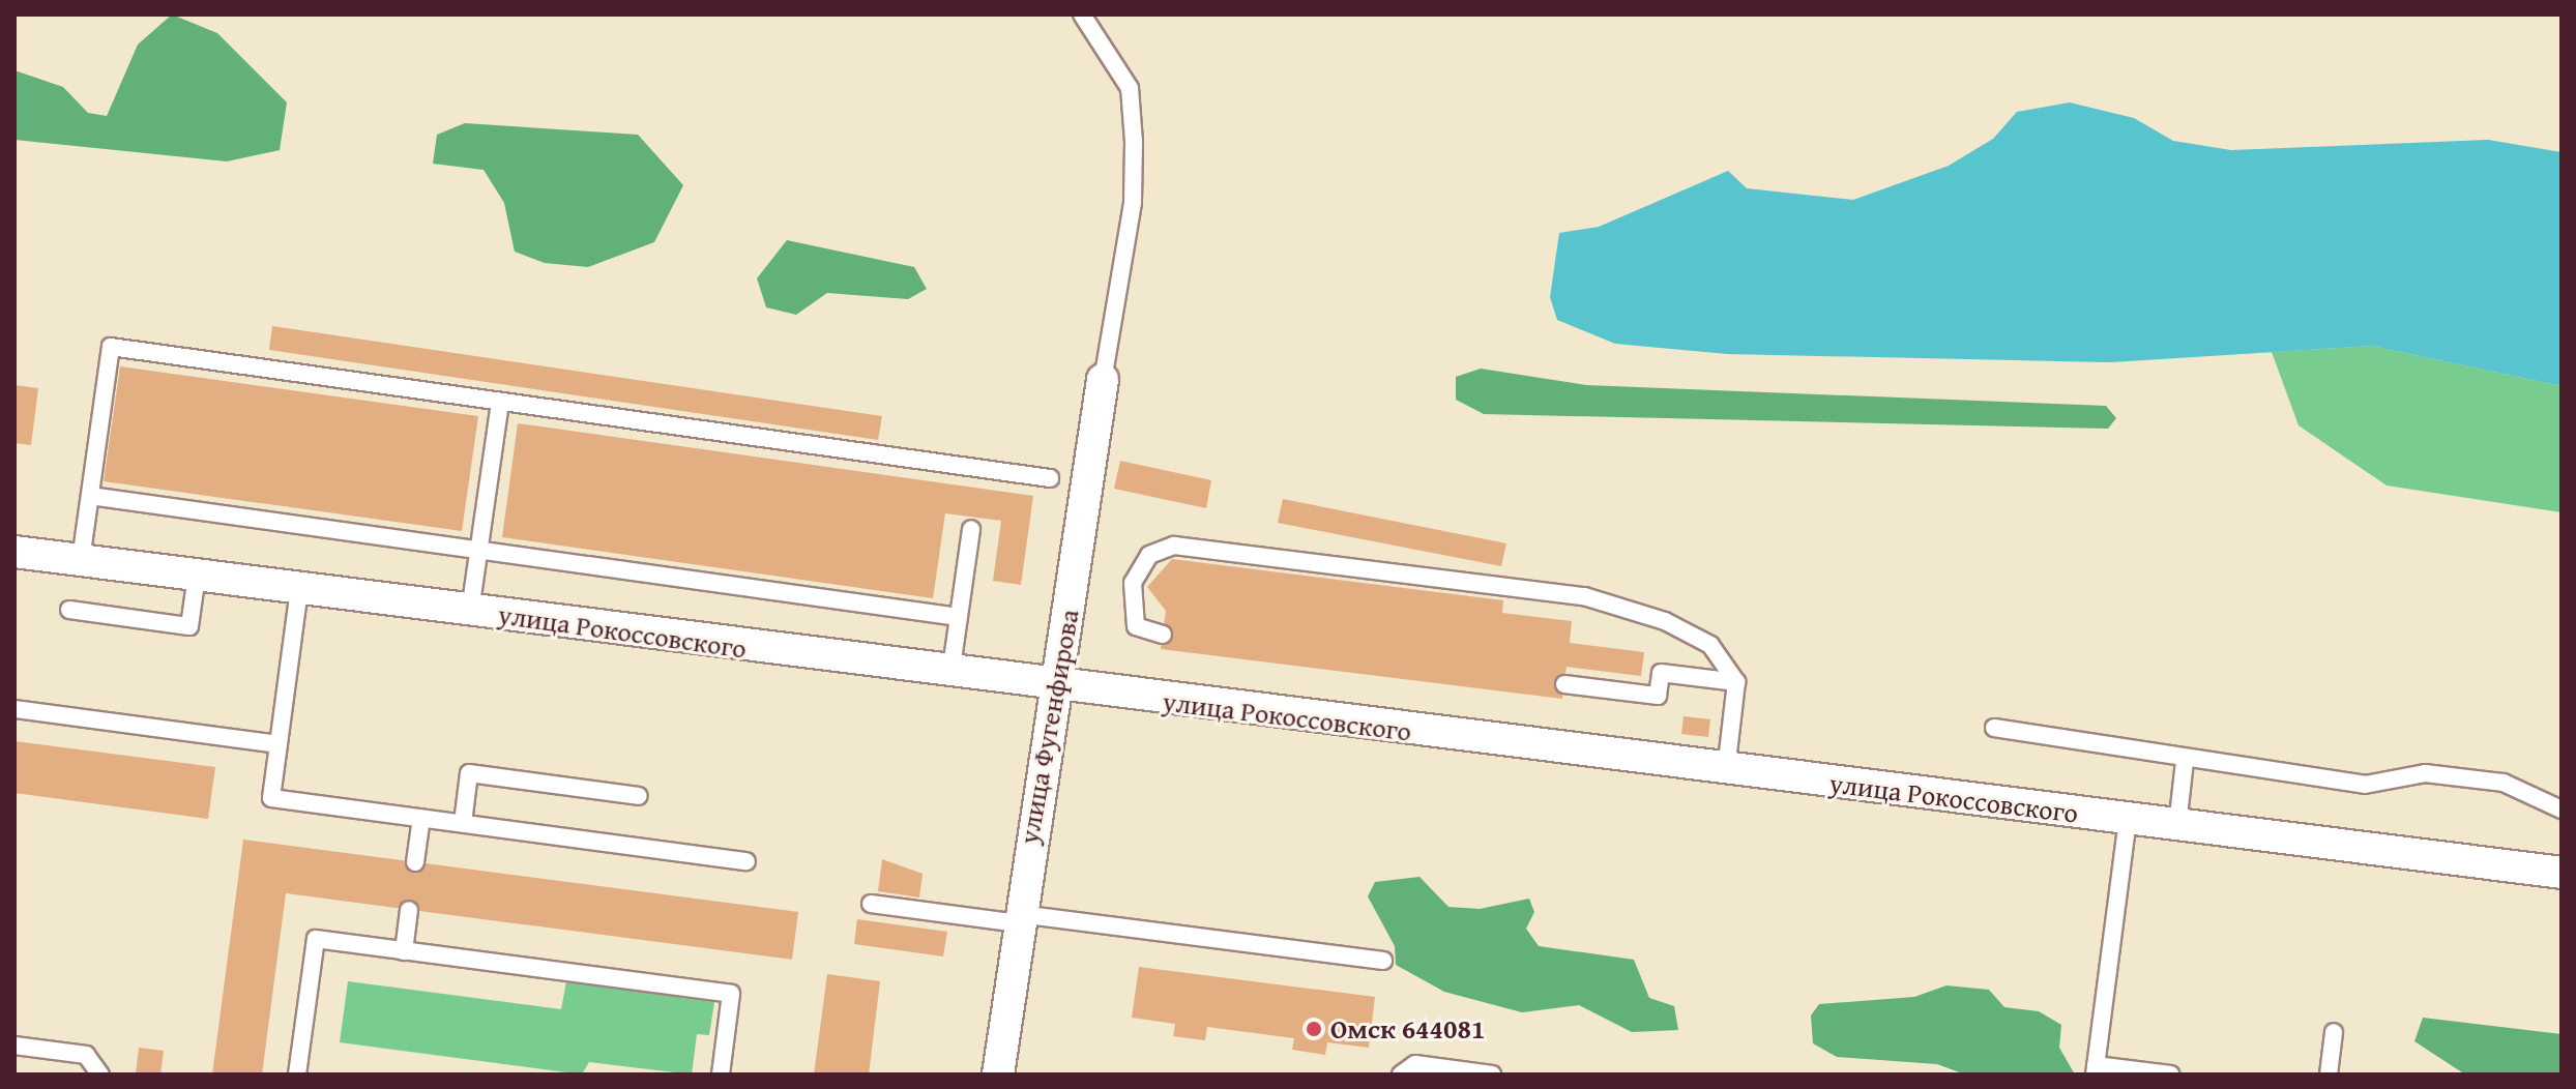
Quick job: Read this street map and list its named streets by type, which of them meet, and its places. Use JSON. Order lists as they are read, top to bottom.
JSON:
{
  "streets": {
    "street": ["улица Рокоссовского", "улица Фугенфирова"]
  },
  "crossings": [
    ["улица Рокоссовского", "улица Фугенфирова"]
  ],
  "places": ["Омск 644081"]
}
